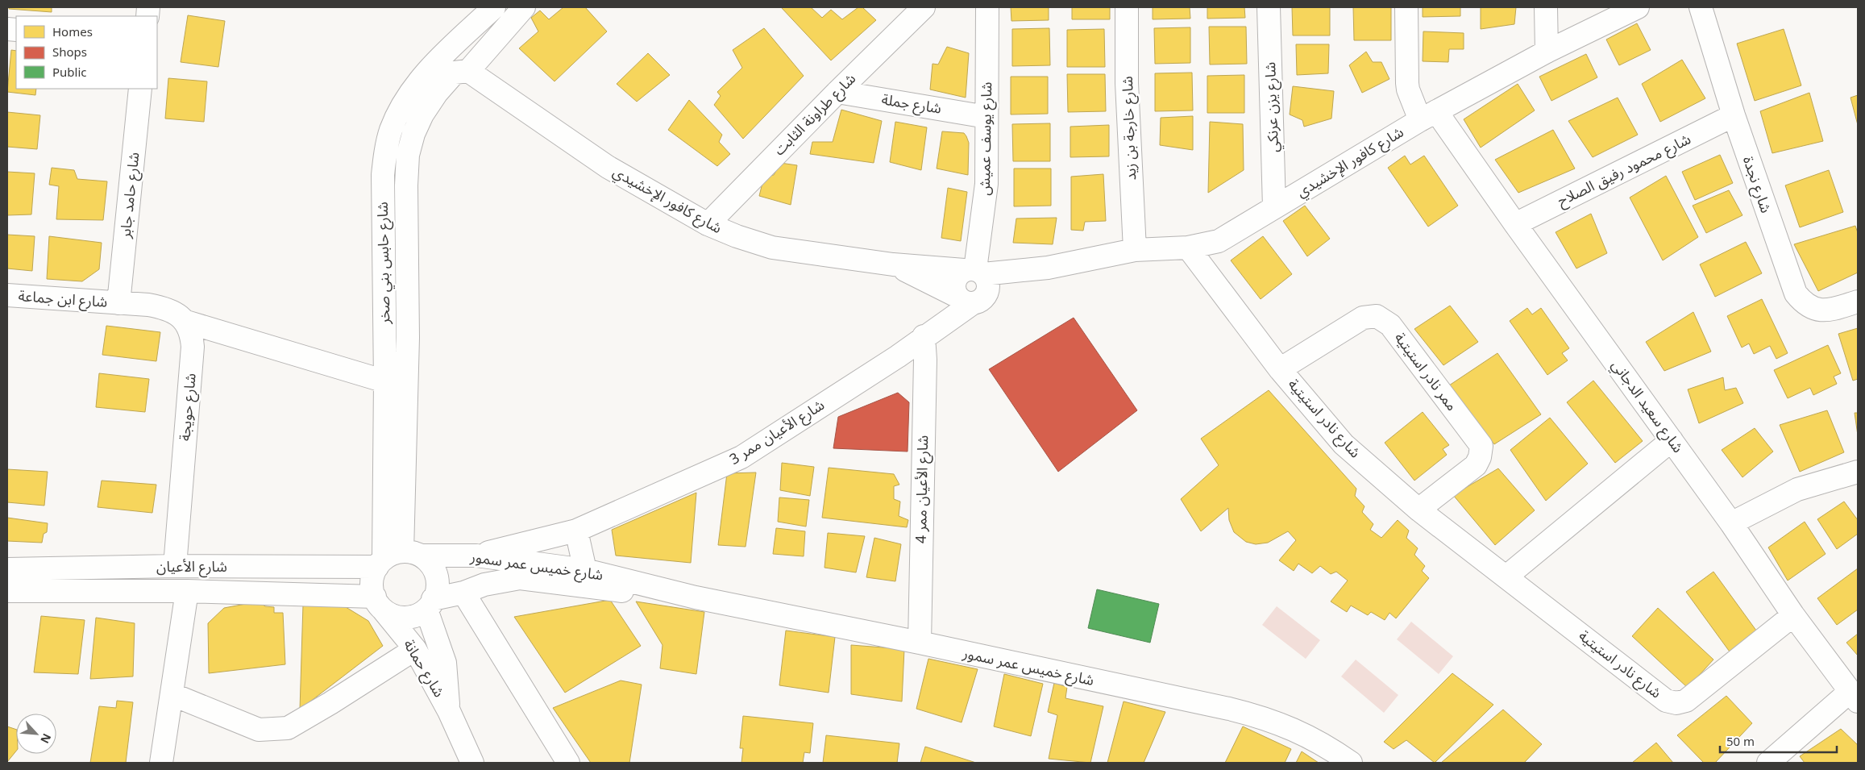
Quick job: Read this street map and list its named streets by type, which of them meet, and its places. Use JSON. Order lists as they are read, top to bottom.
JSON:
{
  "streets": {
    "street": [
      "شارع جملة",
      "شارع يزن عرنكي",
      "شارع طراونة الثابت",
      "شارع خارجة بن زيد",
      "شارع يوسف عميش",
      "شارع كافور الإخشيدي",
      "شارع محمود رفيق الصلاح",
      "شارع نجدة",
      "شارع حامد جابر",
      "شارع حابس بني صخر",
      "شارع ابن جماعة",
      "ممر نادر استيتية",
      "شارع سعيد الدجاني",
      "شارع حويجة",
      "شارع نادر استيتية",
      "شارع الأعيان ممر 3",
      "شارع الأعيان ممر 4",
      "شارع خميس عمر سمور",
      "شارع الأعيان",
      "شارع حمانة"
    ]
  },
  "crossings": [
    ["شارع جملة", "شارع طراونة الثابت"],
    ["شارع جملة", "شارع يوسف عميش"],
    ["شارع يزن عرنكي", "شارع كافور الإخشيدي"],
    ["شارع طراونة الثابت", "شارع كافور الإخشيدي"],
    ["شارع خارجة بن زيد", "شارع كافور الإخشيدي"],
    ["شارع يوسف عميش", "شارع كافور الإخشيدي"],
    ["شارع يوسف عميش", "شارع الأعيان ممر 3"],
    ["شارع كافور الإخشيدي", "شارع حابس بني صخر"],
    ["شارع كافور الإخشيدي", "شارع سعيد الدجاني"],
    ["شارع كافور الإخشيدي", "شارع نادر استيتية"],
    ["شارع كافور الإخشيدي", "شارع الأعيان ممر 3"],
    ["شارع محمود رفيق الصلاح", "شارع نجدة"],
    ["شارع محمود رفيق الصلاح", "شارع سعيد الدجاني"],
    ["شارع حامد جابر", "شارع ابن جماعة"],
    ["شارع حابس بني صخر", "شارع خميس عمر سمور"],
    ["شارع حابس بني صخر", "شارع الأعيان"],
    ["شارع حابس بني صخر", "شارع حمانة"],
    ["ممر نادر استيتية", "شارع نادر استيتية"],
    ["شارع سعيد الدجاني", "شارع نادر استيتية"],
    ["شارع حويجة", "شارع الأعيان"],
    ["شارع الأعيان ممر 3", "شارع الأعيان ممر 4"],
    ["شارع الأعيان ممر 3", "شارع خميس عمر سمور"],
    ["شارع الأعيان ممر 4", "شارع خميس عمر سمور"],
    ["شارع خميس عمر سمور", "شارع الأعيان"],
    ["شارع خميس عمر سمور", "شارع حمانة"],
    ["شارع الأعيان", "شارع حمانة"]
  ],
  "legend": ["Homes", "Shops", "Public"],
  "scale_bar": "50 m",
  "north": "bottom right"
}
